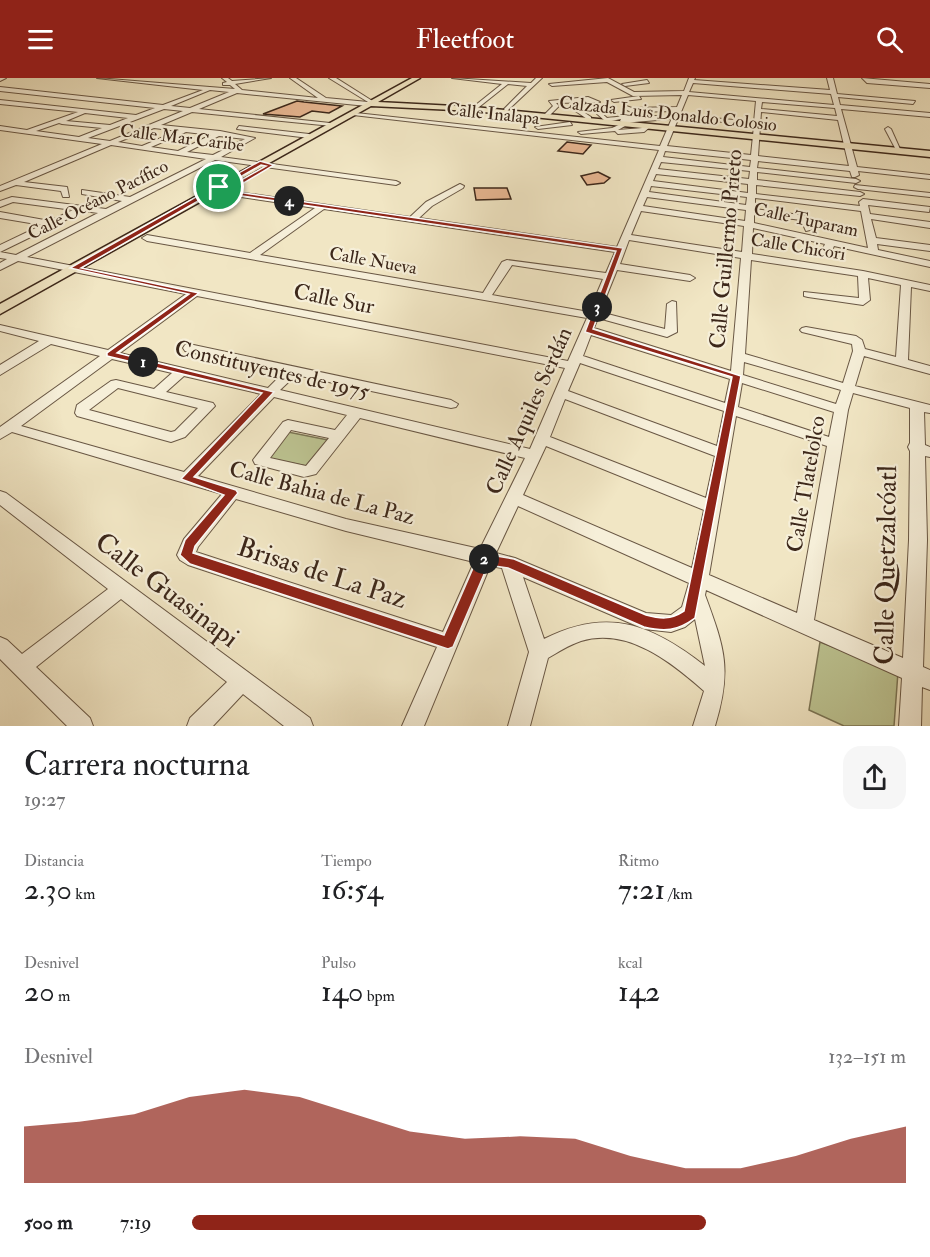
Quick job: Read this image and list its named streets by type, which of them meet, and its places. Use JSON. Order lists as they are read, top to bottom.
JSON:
{
  "streets": {
    "main road": ["Calzada Luis Donaldo Colosio"],
    "street": [
      "Calle Inalapa",
      "Calle Mar Caribe",
      "Calle Océano Pacífico",
      "Calle Tuparam",
      "Calle Chicori",
      "Calle Guillermo Prieto",
      "Calle Nueva",
      "Calle Sur",
      "Constituyentes de 1975",
      "Calle Aquiles Serdán",
      "Calle Tlatelolco",
      "Calle Bahia de La Paz",
      "Calle Quetzalcóatl",
      "Brisas de La Paz",
      "Calle Guasinapi"
    ]
  },
  "crossings": [
    ["Calle Inalapa", "Calzada Luis Donaldo Colosio"],
    ["Calle Inalapa", "Calle Aquiles Serdán"],
    ["Calzada Luis Donaldo Colosio", "Calle Guillermo Prieto"],
    ["Calzada Luis Donaldo Colosio", "Calle Aquiles Serdán"],
    ["Calle Mar Caribe", "Calle Océano Pacífico"],
    ["Calle Océano Pacífico", "Calle Sur"],
    ["Calle Tuparam", "Calle Guillermo Prieto"],
    ["Calle Tuparam", "Calle Aquiles Serdán"],
    ["Calle Chicori", "Calle Guillermo Prieto"],
    ["Calle Chicori", "Calle Aquiles Serdán"],
    ["Calle Guillermo Prieto", "Calle Sur"],
    ["Calle Guillermo Prieto", "Calle Bahia de La Paz"],
    ["Calle Nueva", "Calle Aquiles Serdán"],
    ["Calle Sur", "Calle Aquiles Serdán"],
    ["Calle Sur", "Calle Tlatelolco"],
    ["Constituyentes de 1975", "Calle Aquiles Serdán"],
    ["Calle Aquiles Serdán", "Calle Bahia de La Paz"],
    ["Calle Aquiles Serdán", "Brisas de La Paz"],
    ["Calle Bahia de La Paz", "Brisas de La Paz"]
  ],
  "page": {
    "header": "Fleetfoot",
    "pins": [
      "4",
      "3",
      "1",
      "2"
    ],
    "heading": ["Carrera nocturna", "19:27"],
    "stats": [
      ["Distancia", "2.30 km"],
      ["Tiempo", "16:54"],
      ["Ritmo", "7:21 /km"],
      ["Desnivel", "20 m"],
      ["Pulso", "140 bpm"],
      ["kcal", "142"]
    ],
    "chart": ["Desnivel", "132–151 m"],
    "list": [
      {
        "name": "500 m",
        "note": "7:19"
      }
    ]
  }
}
